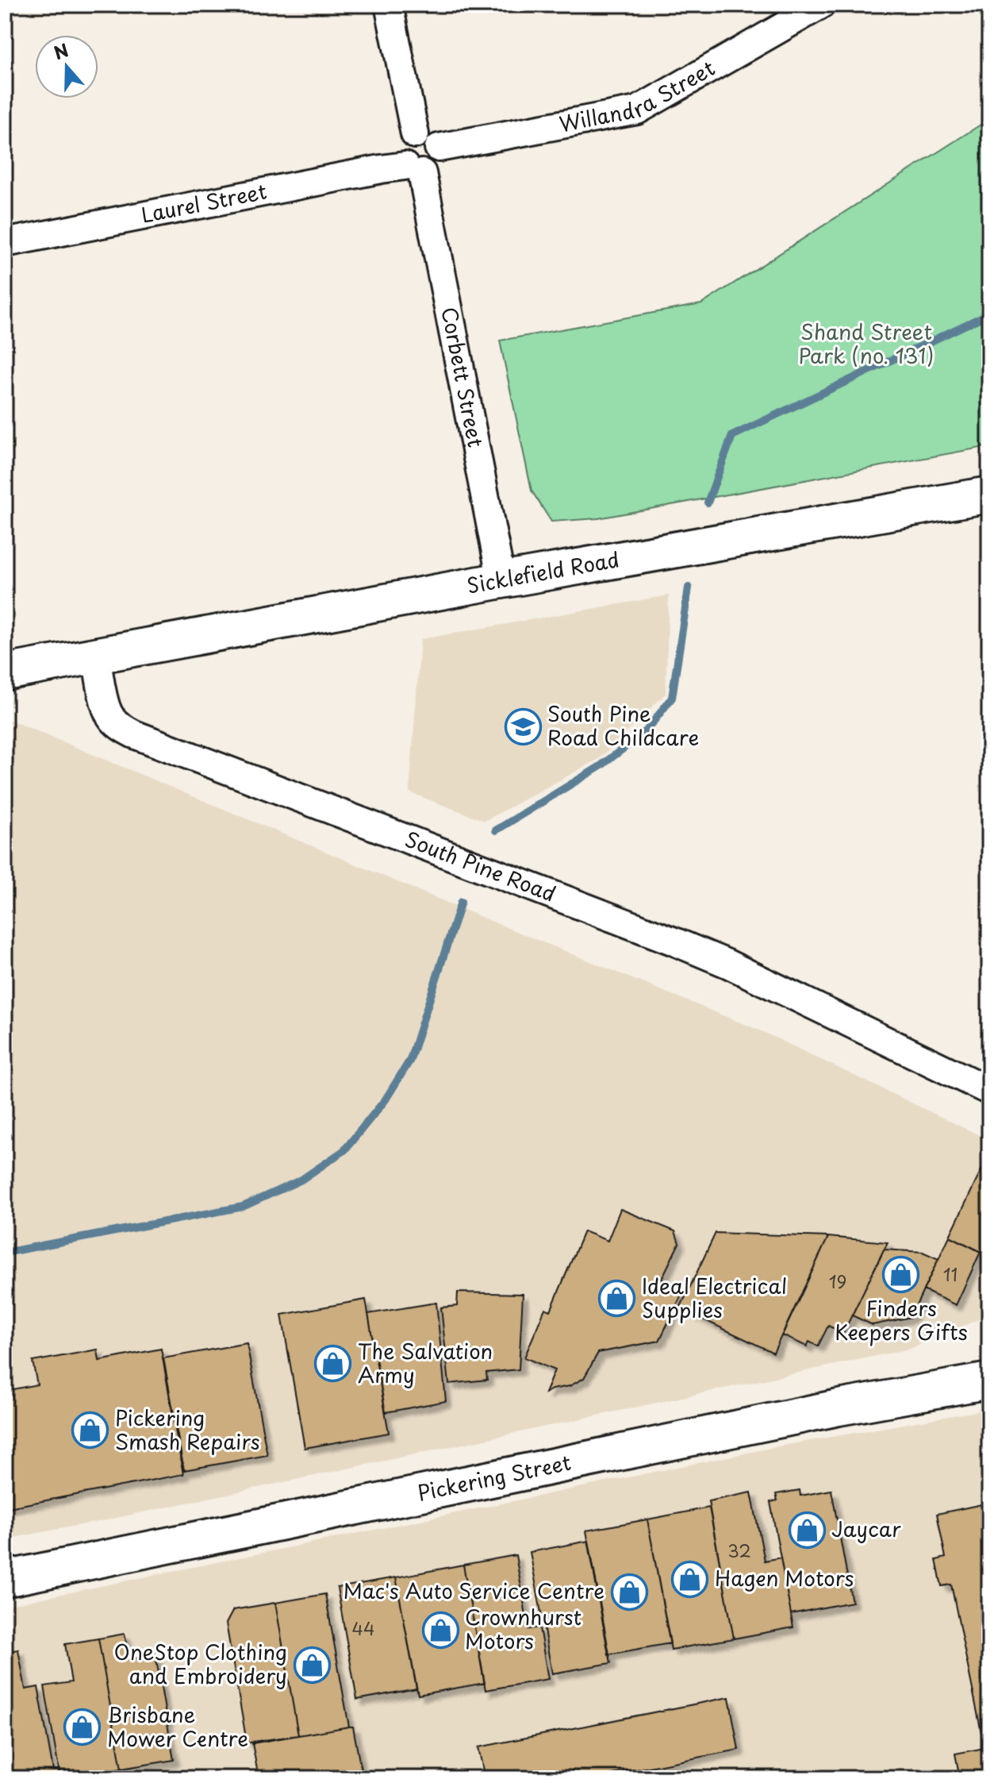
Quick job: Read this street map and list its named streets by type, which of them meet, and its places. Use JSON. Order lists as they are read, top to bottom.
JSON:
{
  "streets": {
    "main road": ["Sicklefield Road", "Pickering Street"],
    "street": [
      "Willandra Street",
      "Laurel Street",
      "Corbett Street",
      "South Pine Road"
    ]
  },
  "crossings": [
    ["Willandra Street", "Laurel Street"],
    ["Willandra Street", "Corbett Street"],
    ["Laurel Street", "Corbett Street"],
    ["Corbett Street", "Sicklefield Road"],
    ["Sicklefield Road", "South Pine Road"]
  ],
  "parks": ["Shand Street Park (no. 131)"],
  "places": {
    "school or university": ["South Pine Road Childcare"],
    "shop": [
      "Finders Keepers Gifts",
      "Ideal Electrical Supplies",
      "The Salvation Army",
      "Pickering Smash Repairs",
      "Jaycar",
      "Hagen Motors",
      "Mac's Auto Service Centre",
      "Crownhurst Motors",
      "OneStop Clothing and Embroidery",
      "Brisbane Mower Centre"
    ]
  },
  "house_numbers": [
    "11",
    "19",
    "32",
    "44"
  ],
  "north": "top"
}
